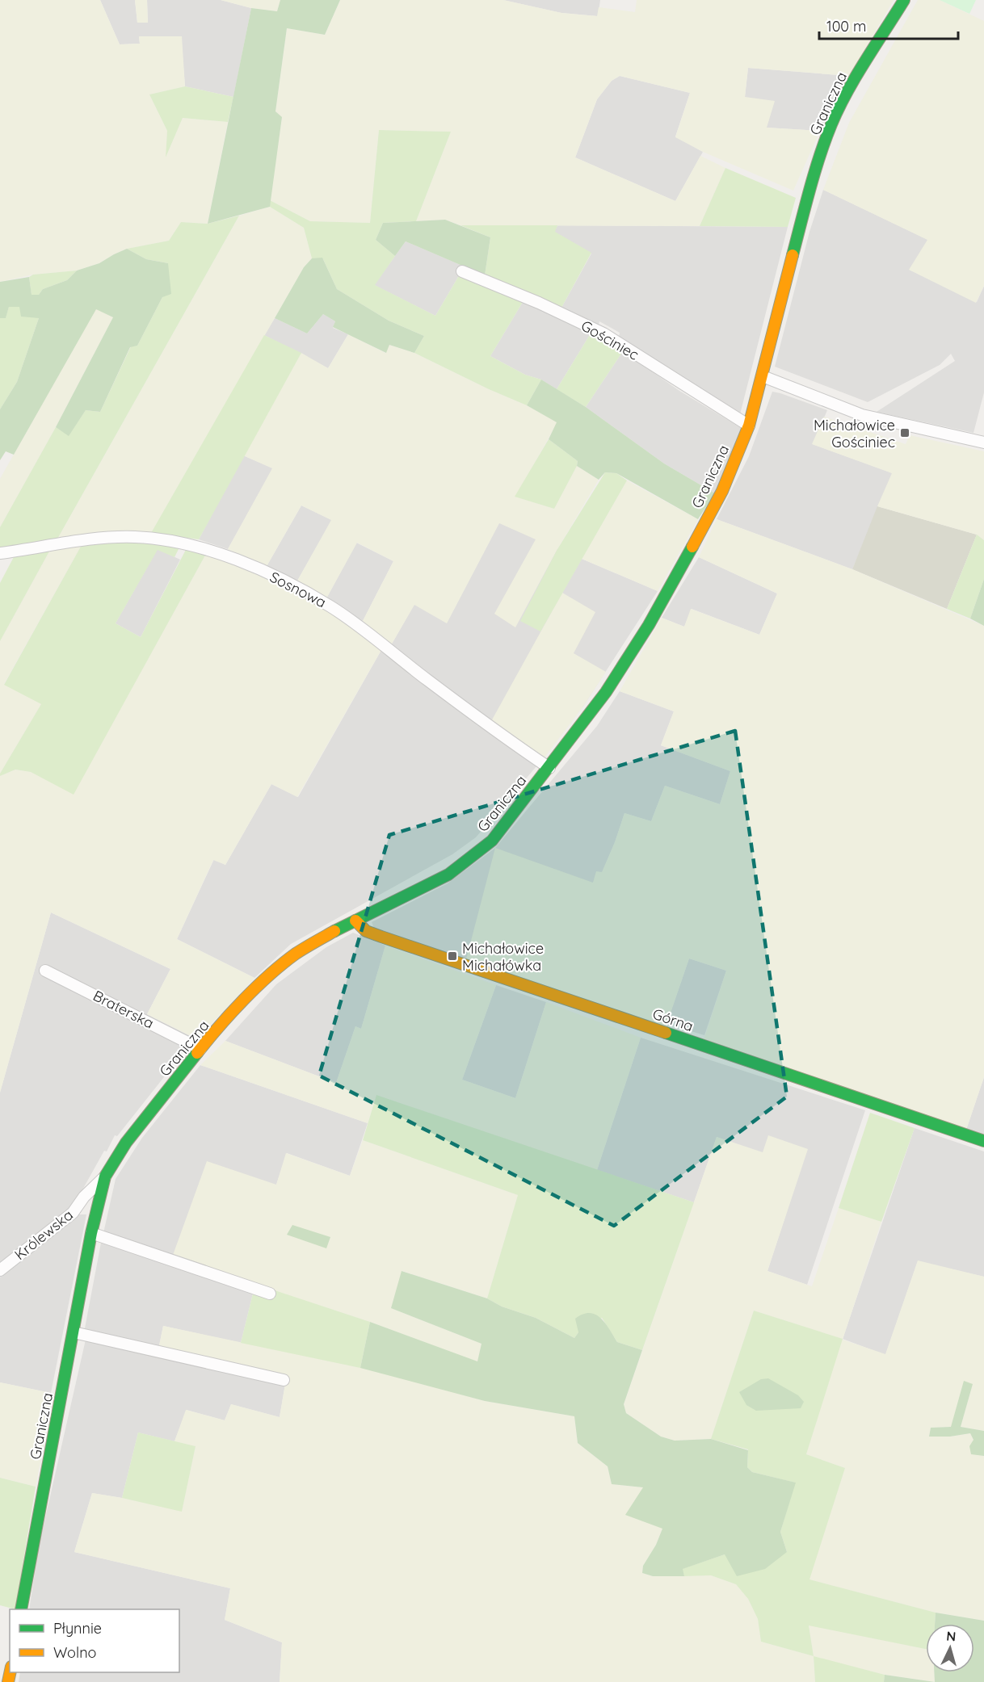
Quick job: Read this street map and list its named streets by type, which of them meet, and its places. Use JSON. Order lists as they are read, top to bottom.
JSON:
{
  "streets": {
    "street": [
      "Graniczna",
      "Gościniec",
      "Sosnowa",
      "Braterska",
      "Górna",
      "Królewska"
    ]
  },
  "crossings": [
    ["Graniczna", "Gościniec"],
    ["Graniczna", "Sosnowa"],
    ["Graniczna", "Braterska"],
    ["Graniczna", "Górna"],
    ["Graniczna", "Królewska"]
  ],
  "places": {
    "transit": ["Michałowice Gościniec", "Michałowice Michałówka"]
  },
  "legend": ["Płynnie", "Wolno"],
  "scale_bar": "100 m",
  "north": "top"
}
